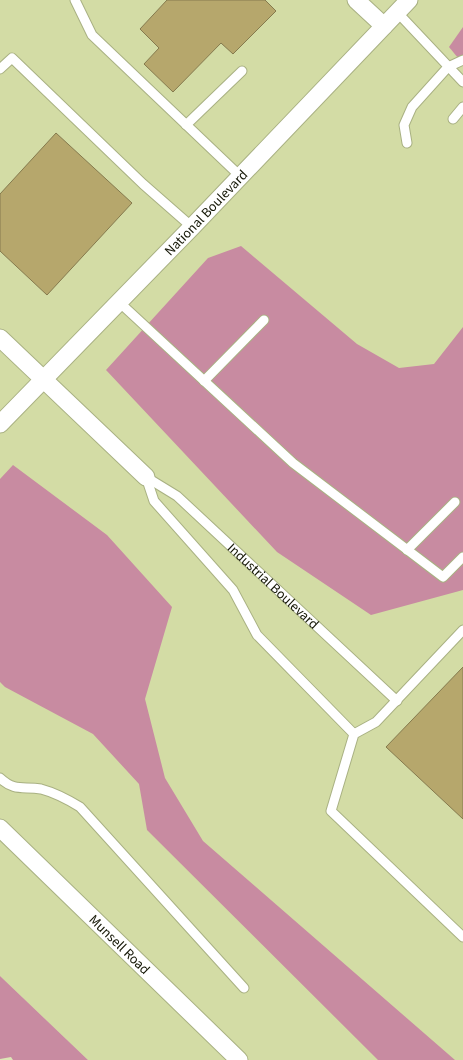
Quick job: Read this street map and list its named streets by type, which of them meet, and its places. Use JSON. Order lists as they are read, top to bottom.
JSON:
{
  "streets": {
    "street": ["National Boulevard", "Industrial Boulevard", "Munsell Road"]
  },
  "crossings": [
    ["National Boulevard", "Industrial Boulevard"]
  ]
}
